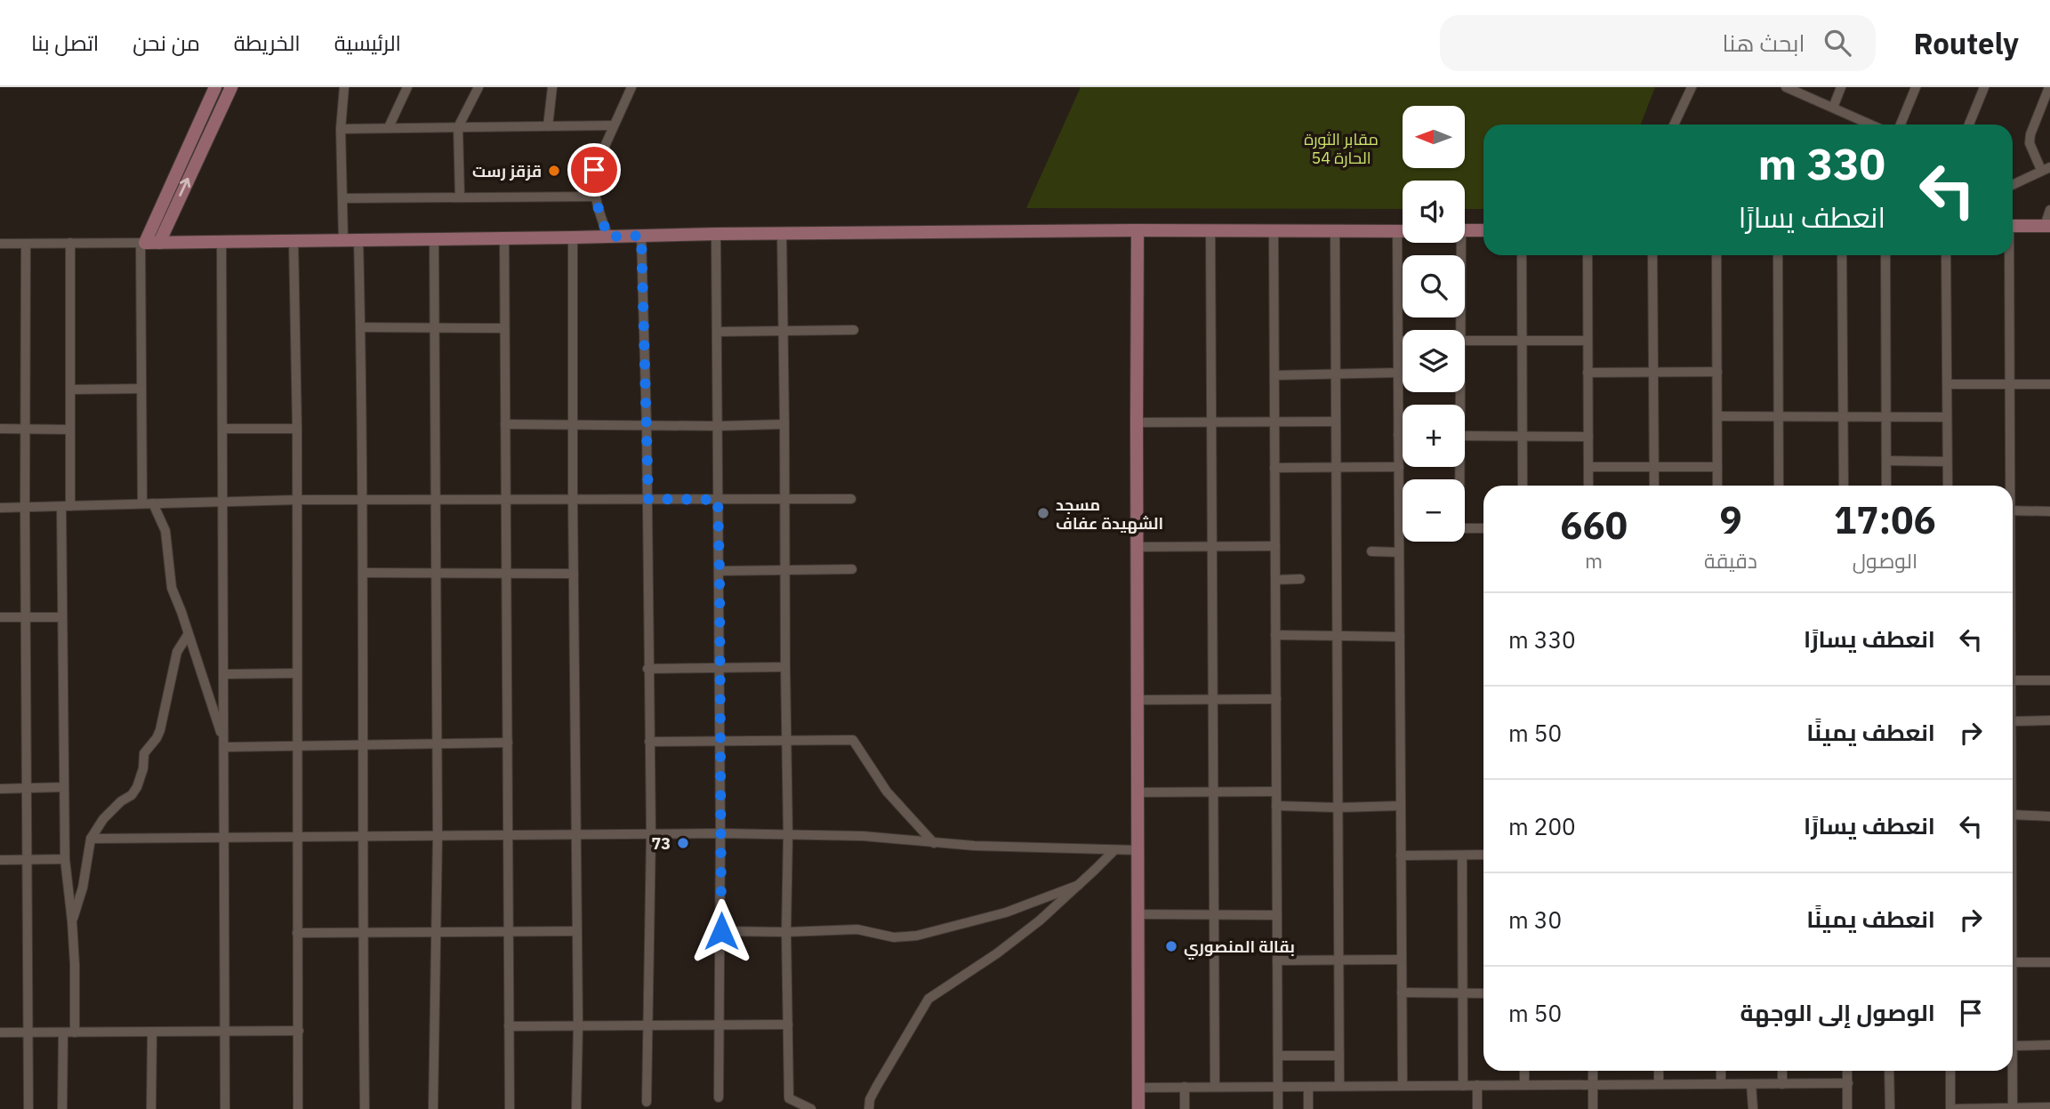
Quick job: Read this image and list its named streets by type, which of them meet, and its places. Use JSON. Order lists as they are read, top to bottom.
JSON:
{
  "parks": ["مقابر الثورة الحارة 54"],
  "places": [
    "قزقز رست",
    "مسجد الشهيدة عفاف",
    "73",
    "بقالة المنصوري"
  ],
  "north": "left",
  "page": {
    "header": "Routely",
    "search": "ابحث هنا",
    "nav": [
      "الرئيسية",
      "الخريطة",
      "من نحن",
      "اتصل بنا"
    ],
    "map_buttons": ["+", "−"],
    "turn": ["330 m", "انعطف يسارًا"],
    "eta": [
      "17:06",
      "الوصول",
      "9",
      "دقيقة",
      "660",
      "m"
    ],
    "list": [
      {
        "name": "انعطف يسارًا",
        "value": "330 m"
      },
      {
        "name": "انعطف يمينًا",
        "value": "50 m"
      },
      {
        "name": "انعطف يسارًا",
        "value": "200 m"
      },
      {
        "name": "انعطف يمينًا",
        "value": "30 m"
      },
      {
        "name": "الوصول إلى الوجهة",
        "value": "50 m"
      }
    ]
  }
}
